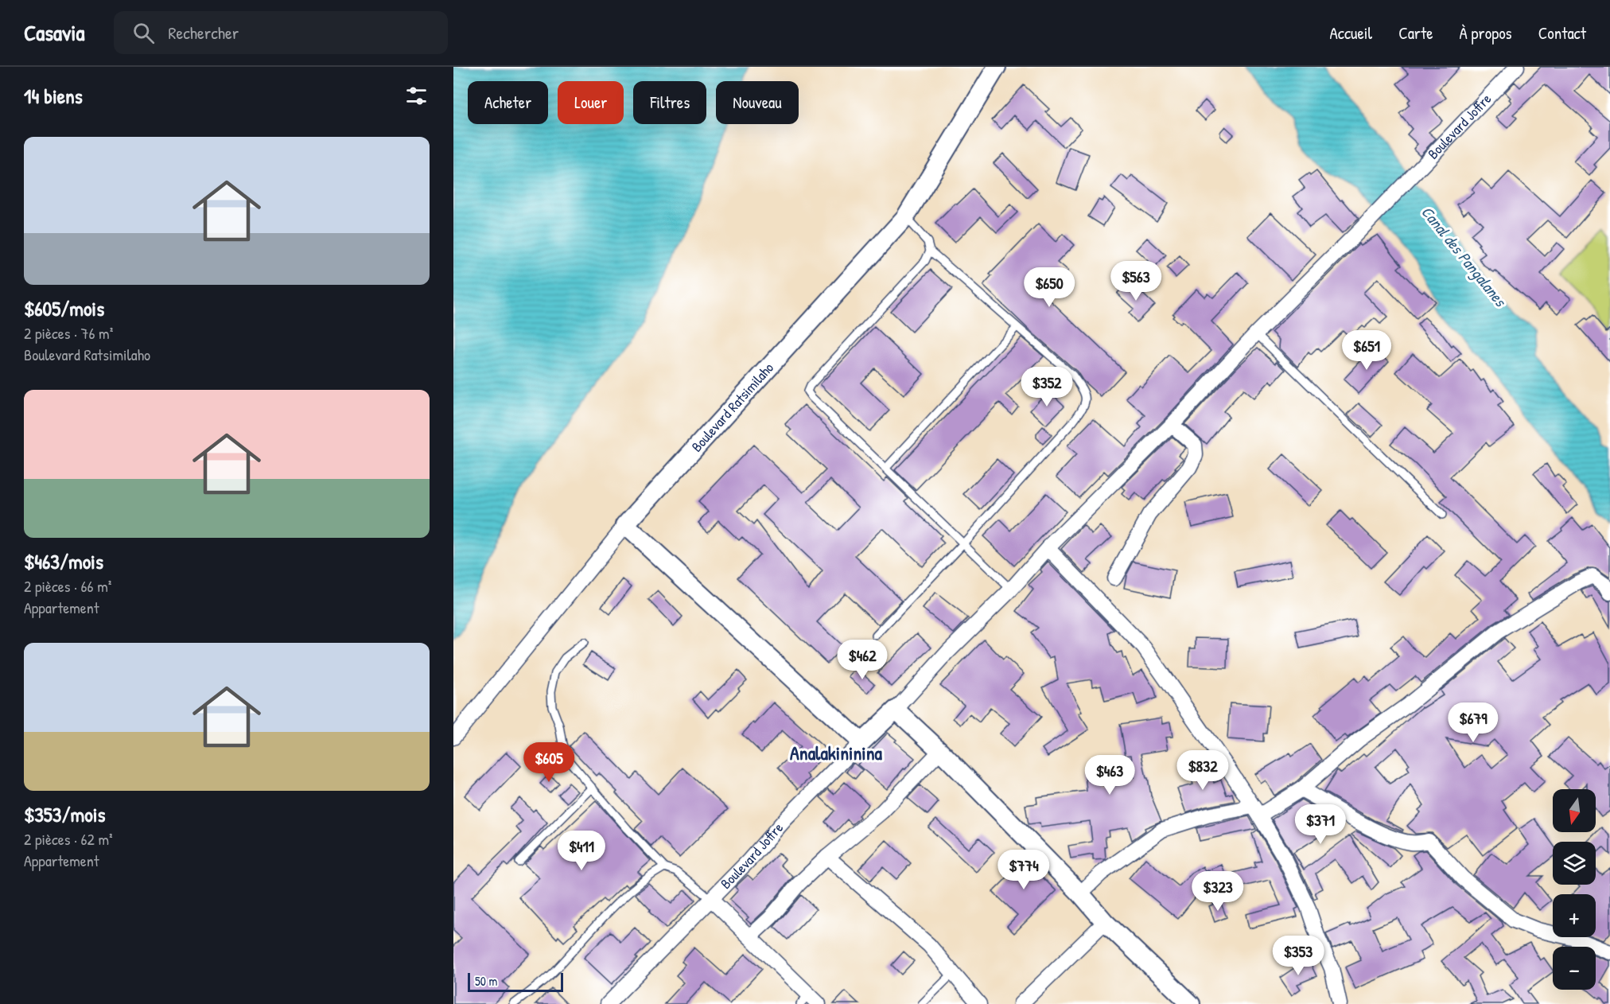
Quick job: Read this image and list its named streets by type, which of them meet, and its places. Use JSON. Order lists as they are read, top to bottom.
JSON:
{
  "streets": {
    "street": ["Boulevard Joffre", "Boulevard Ratsimilaho"]
  },
  "districts": ["Analakininina"],
  "water": ["Canal des Pangalanes"],
  "scale_bar": "50 m",
  "north": "bottom",
  "page": {
    "header": "Casavia",
    "search": "Rechercher",
    "nav": [
      "Accueil",
      "Carte",
      "À propos",
      "Contact"
    ],
    "heading": "14 biens",
    "chip": [
      "Acheter",
      "Louer",
      "Filtres",
      "Nouveau"
    ],
    "list": [
      {
        "name": "$605/mois",
        "note": "2 pièces · 76 m² · Boulevard Ratsimilaho"
      },
      {
        "name": "$463/mois",
        "note": "2 pièces · 66 m² · Appartement"
      },
      {
        "name": "$353/mois",
        "note": "2 pièces · 62 m² · Appartement"
      }
    ],
    "price": [
      "$563",
      "$650",
      "$651",
      "$352",
      "$462",
      "$679",
      "$605",
      "$832",
      "$463",
      "$371",
      "$411",
      "$774",
      "$323",
      "$353"
    ],
    "map_buttons": ["+", "−"],
    "scale": "50 m"
  }
}
